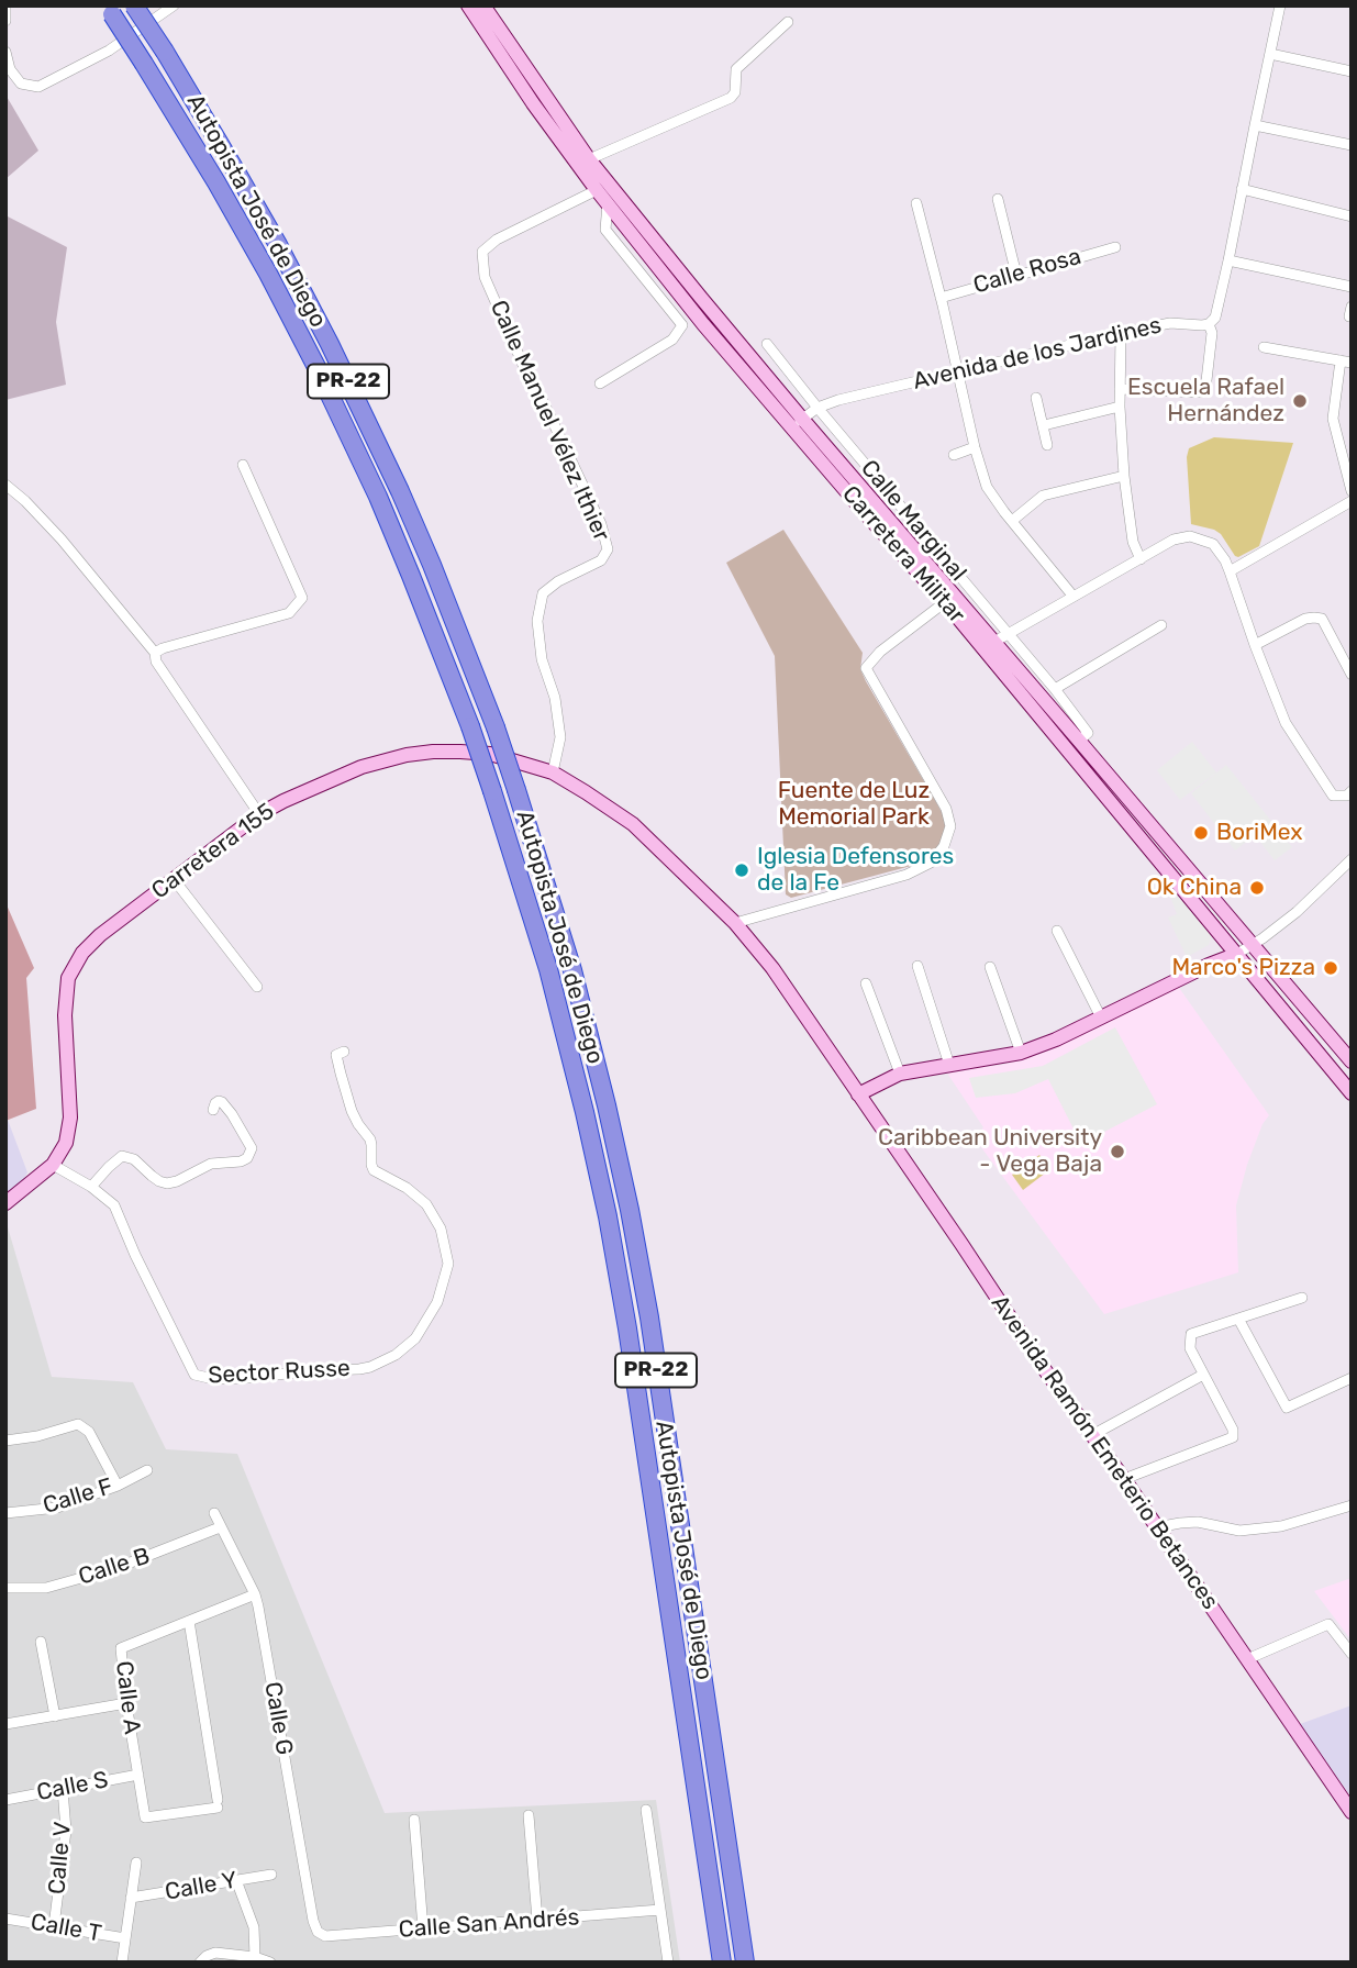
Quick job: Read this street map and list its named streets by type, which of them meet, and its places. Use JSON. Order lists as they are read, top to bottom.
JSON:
{
  "streets": {
    "highway": ["Autopista José de Diego", "PR-22"],
    "main road": ["Carretera Militar", "Carretera 155", "Avenida Ramón Emeterio Betances"],
    "street": [
      "Calle Rosa",
      "Avenida de los Jardines",
      "Calle Manuel Vélez Ithier",
      "Calle Marginal",
      "Sector Russe",
      "Calle F",
      "Calle B",
      "Calle A",
      "Calle G",
      "Calle S",
      "Calle V",
      "Calle Y",
      "Calle San Andrés",
      "Calle T"
    ]
  },
  "crossings": [
    ["Avenida de los Jardines", "Calle Marginal"],
    ["Avenida de los Jardines", "Carretera Militar"],
    ["Calle Manuel Vélez Ithier", "Carretera Militar"],
    ["Calle Manuel Vélez Ithier", "Carretera 155"],
    ["Calle Marginal", "Carretera Militar"],
    ["Carretera 155", "Sector Russe"],
    ["Carretera 155", "Avenida Ramón Emeterio Betances"],
    ["Calle B", "Calle G"],
    ["Calle A", "Calle G"],
    ["Calle A", "Calle S"],
    ["Calle G", "Calle San Andrés"],
    ["Calle S", "Calle V"],
    ["Calle V", "Calle T"]
  ],
  "parks": ["Fuente de Luz Memorial Park"],
  "places": [
    "Escuela Rafael Hernández",
    "BoriMex",
    "Iglesia Defensores de la Fe",
    "Ok China",
    "Marco's Pizza",
    "Caribbean University - Vega Baja"
  ]
}
